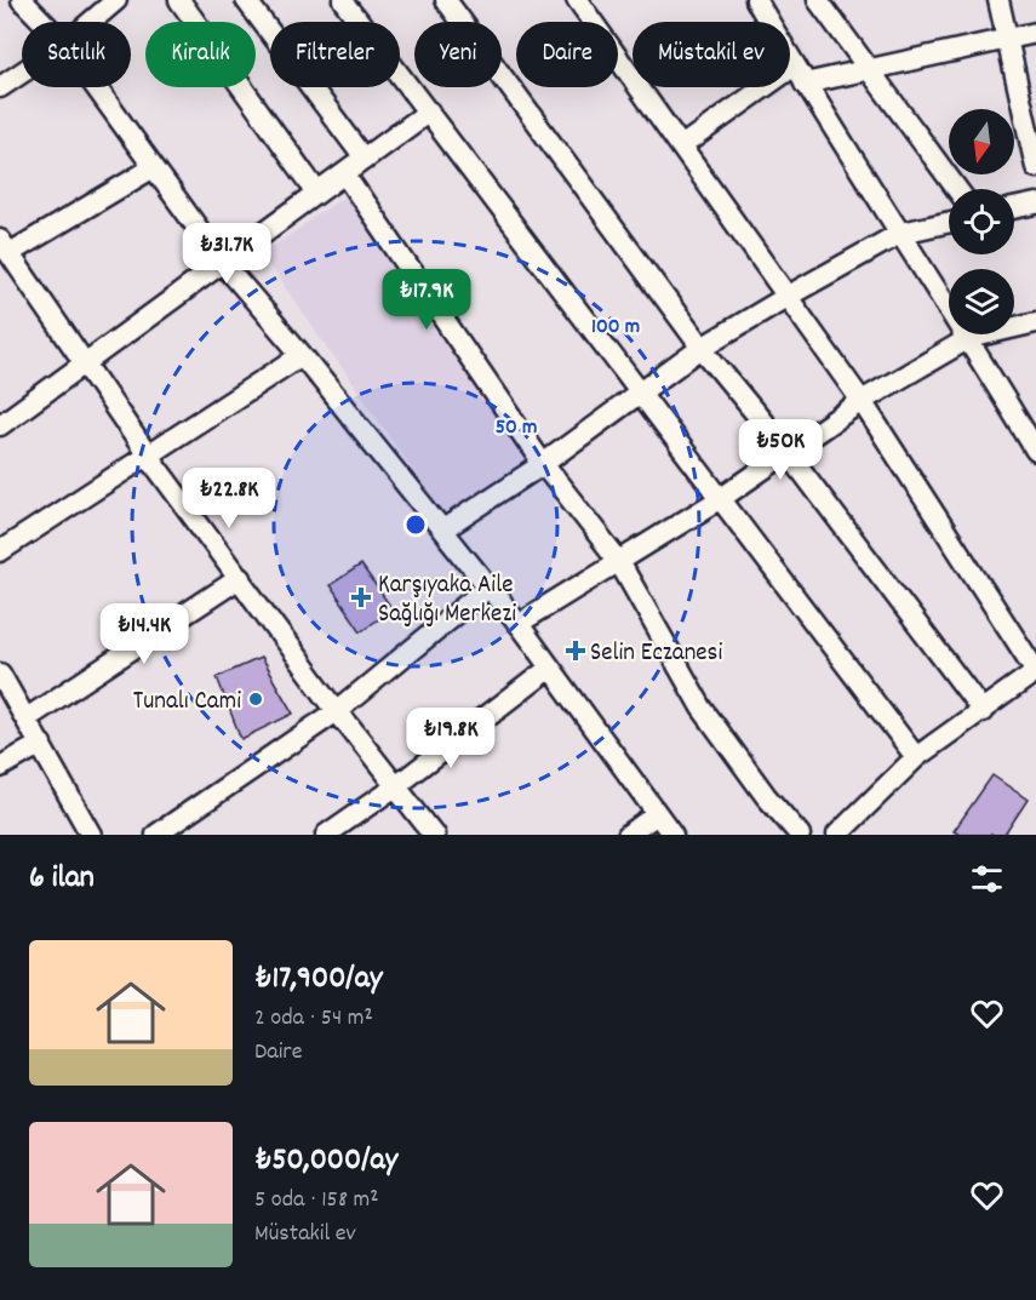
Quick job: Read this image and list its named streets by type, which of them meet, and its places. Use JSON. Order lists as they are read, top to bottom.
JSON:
{
  "places": {
    "health": ["Karşıyaka Aile Sağlığı Merkezi", "Selin Eczanesi"],
    "other": ["Tunalı Cami"]
  },
  "north": "bottom",
  "page": {
    "chip": [
      "Satılık",
      "Kiralık",
      "Filtreler",
      "Yeni",
      "Daire",
      "Müstakil ev"
    ],
    "price": [
      "₺31.7K",
      "₺17.9K",
      "₺50K",
      "₺22.8K",
      "₺14.4K",
      "₺19.8K"
    ],
    "heading": "6 ilan",
    "list": [
      {
        "name": "₺17,900/ay",
        "note": "2 oda · 54 m² · Daire"
      },
      {
        "name": "₺50,000/ay",
        "note": "5 oda · 158 m² · Müstakil ev"
      }
    ]
  },
  "rings": ["100 m", "50 m"]
}
